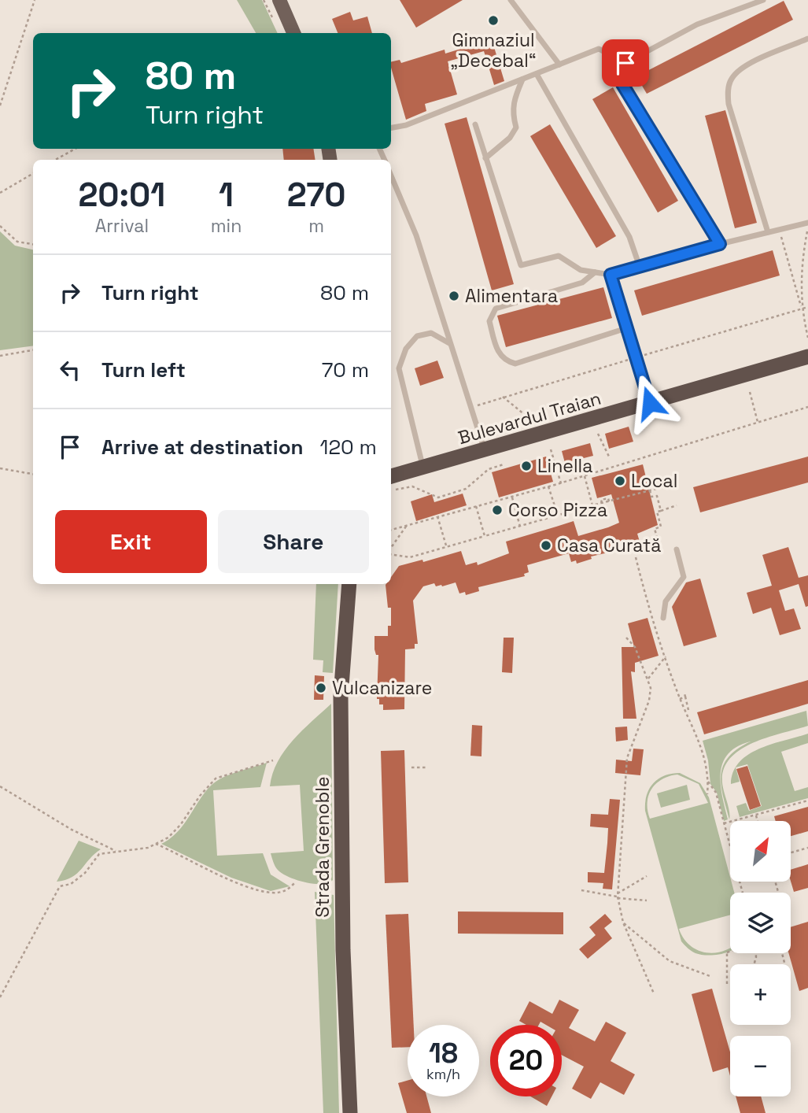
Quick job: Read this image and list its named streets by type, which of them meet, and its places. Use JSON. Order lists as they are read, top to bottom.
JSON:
{
  "streets": {
    "highway": ["Bulevardul Traian", "Strada Grenoble"]
  },
  "places": [
    "Gimnaziul „Decebal“",
    "Alimentara",
    "Linella",
    "Local",
    "Corso Pizza",
    "Casa Curată",
    "Vulcanizare"
  ],
  "north": "top right",
  "page": {
    "turn": ["80 m", "Turn right"],
    "eta": [
      "20:01",
      "Arrival",
      "1",
      "min",
      "270",
      "m"
    ],
    "list": [
      {
        "name": "Turn right",
        "value": "80 m"
      },
      {
        "name": "Turn left",
        "value": "70 m"
      },
      {
        "name": "Arrive at destination",
        "value": "120 m"
      }
    ],
    "buttons": ["Exit", "Share"],
    "map_buttons": ["+", "−"],
    "speed": "18 km/h",
    "limit": "20"
  }
}
